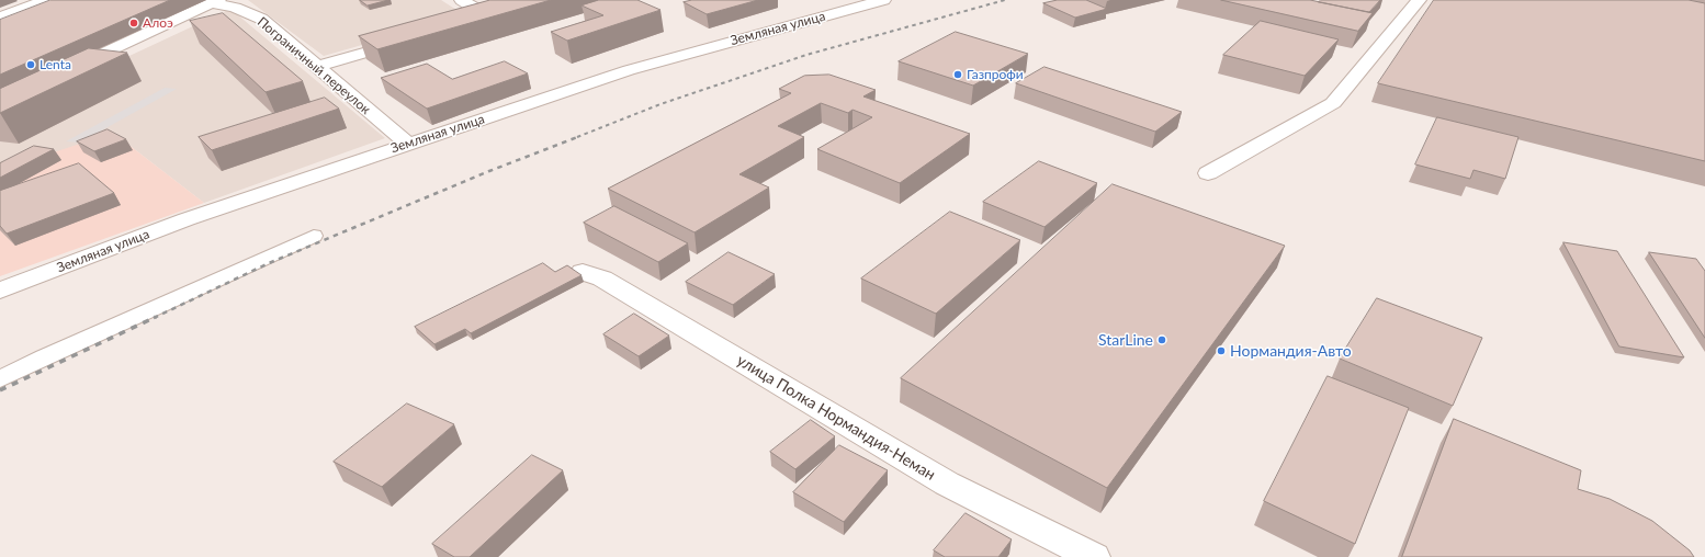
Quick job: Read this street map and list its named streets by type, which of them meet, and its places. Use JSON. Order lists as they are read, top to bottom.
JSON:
{
  "streets": {
    "street": ["Земляная улица", "Пограничный переулок", "улица Полка Нормандия-Неман"]
  },
  "crossings": [
    ["Земляная улица", "Пограничный переулок"]
  ],
  "places": [
    "Алоэ",
    "Lenta",
    "Газпрофи",
    "StarLine",
    "Нормандия-Авто"
  ]
}
